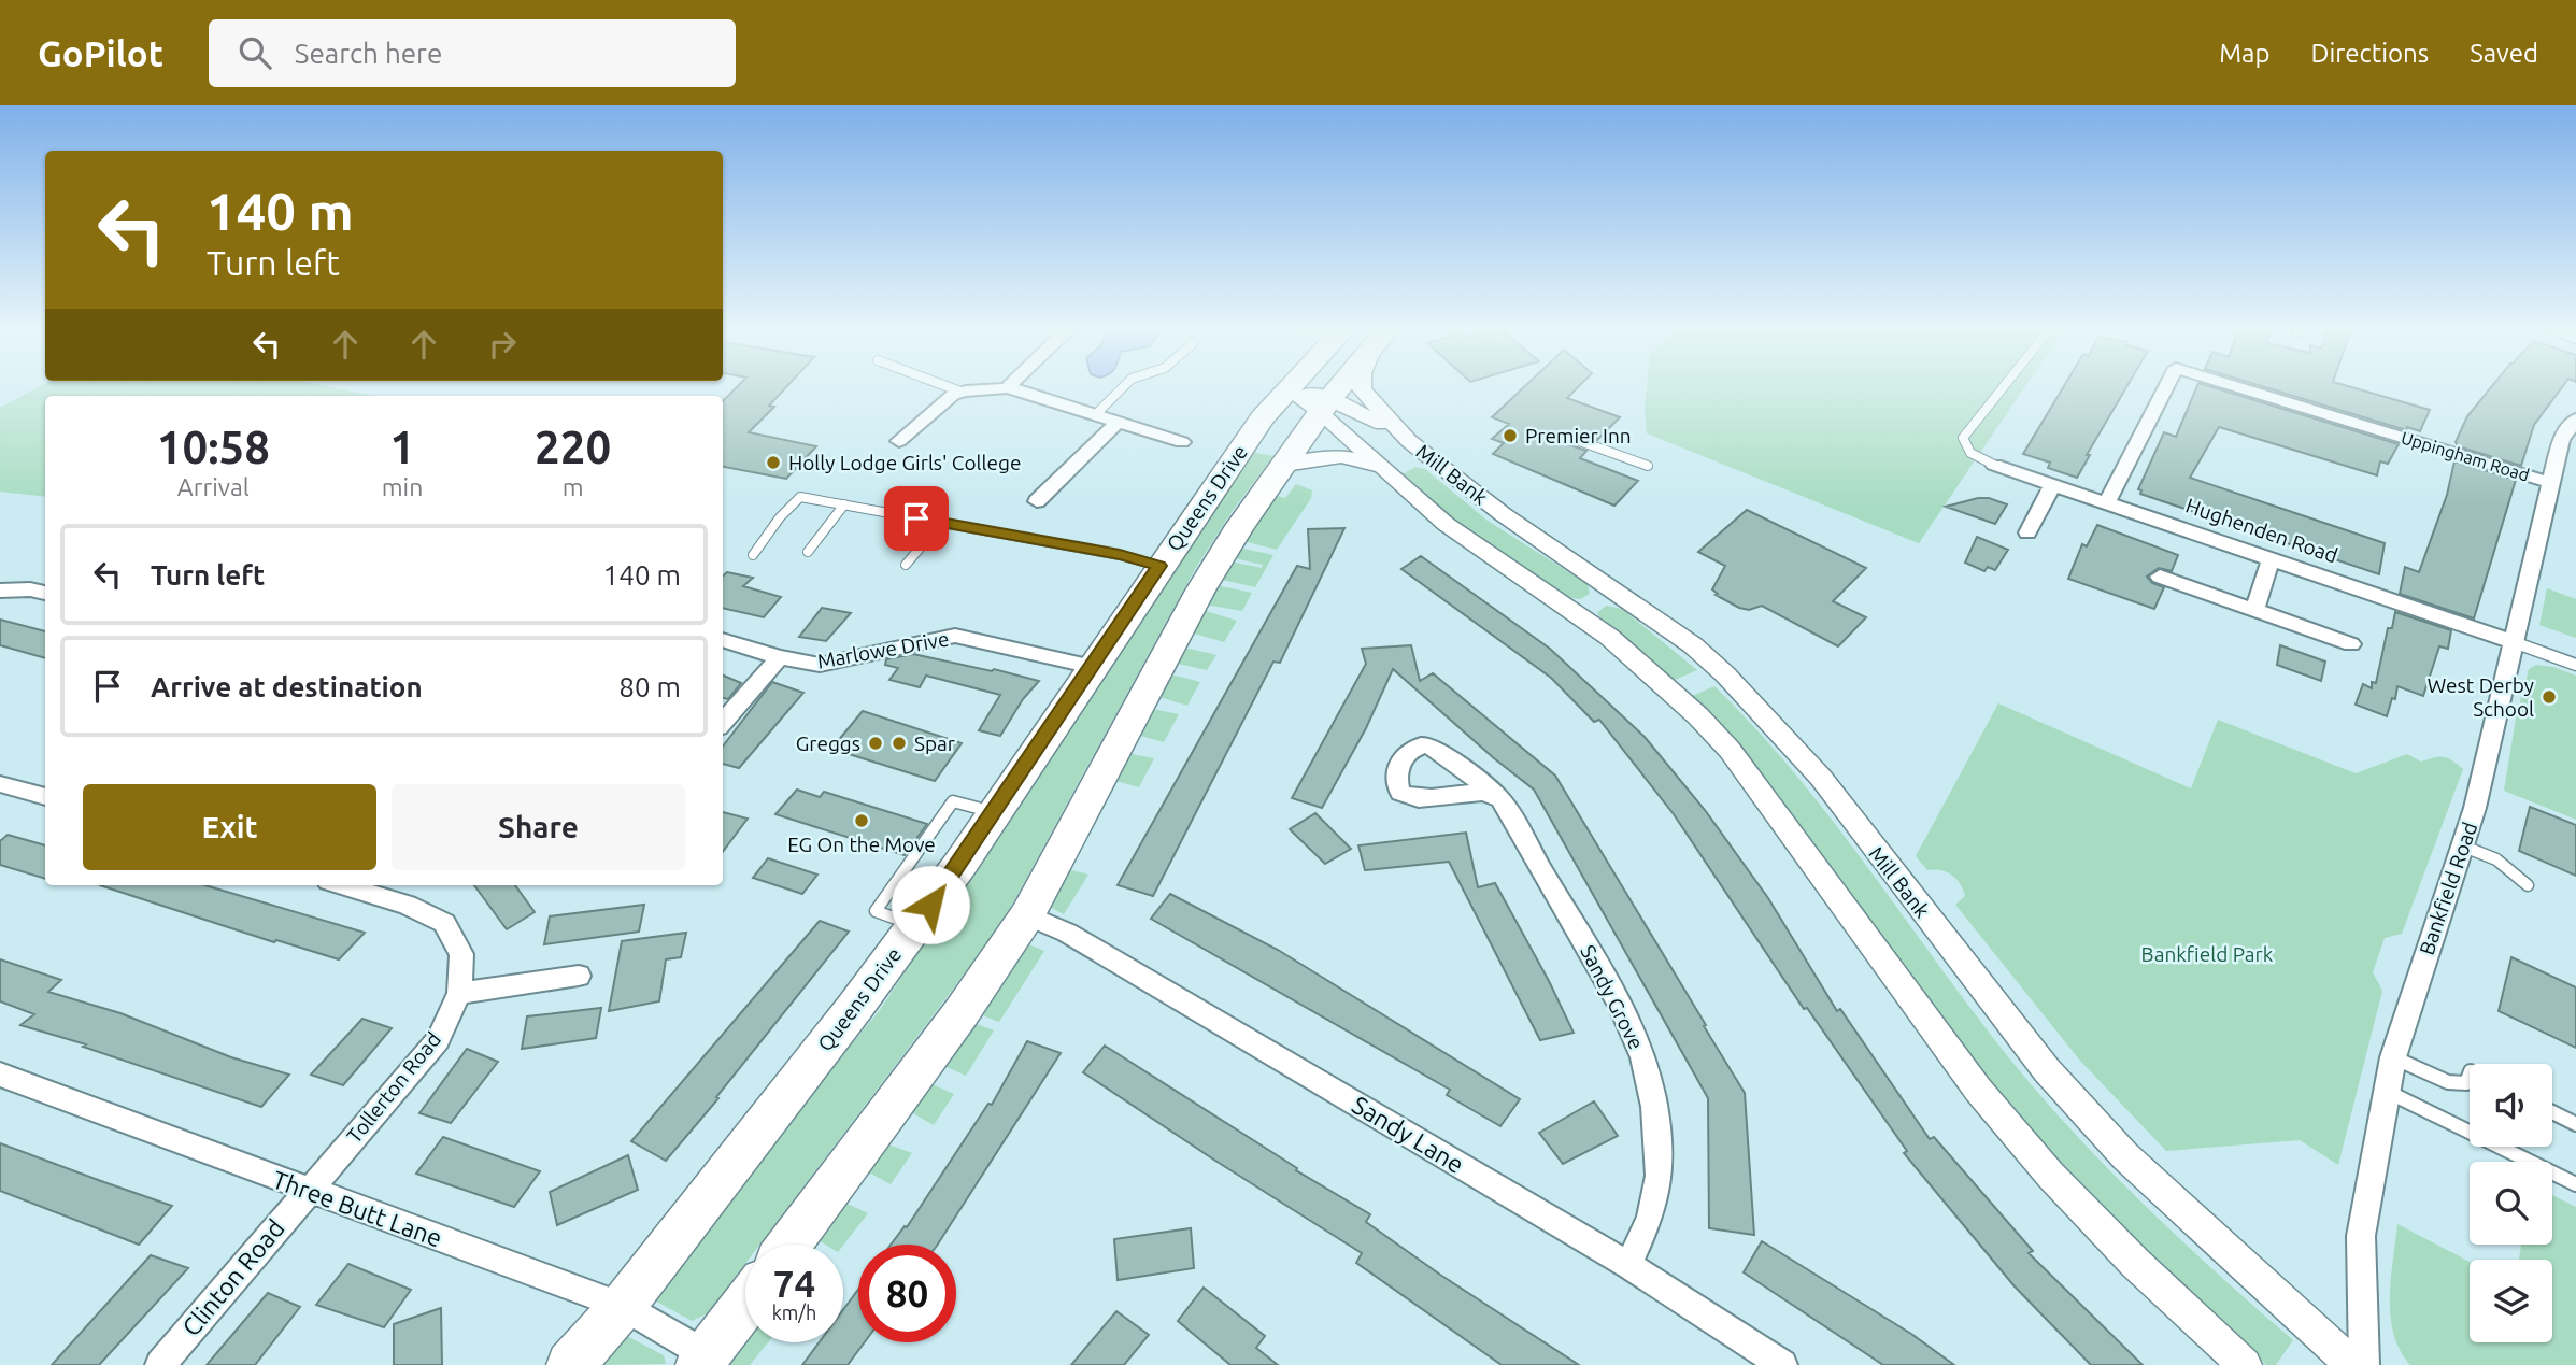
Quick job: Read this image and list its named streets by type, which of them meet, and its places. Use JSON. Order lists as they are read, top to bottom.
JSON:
{
  "streets": {
    "highway": ["Queens Drive"],
    "street": [
      "Uppingham Road",
      "Mill Bank",
      "Hughenden Road",
      "Marlowe Drive",
      "Bankfield Road",
      "Sandy Grove",
      "Tollerton Road",
      "Sandy Lane",
      "Three Butt Lane",
      "Clinton Road"
    ]
  },
  "crossings": [
    ["Uppingham Road", "Hughenden Road"],
    ["Uppingham Road", "Bankfield Road"],
    ["Mill Bank", "Queens Drive"],
    ["Queens Drive", "Marlowe Drive"],
    ["Queens Drive", "Three Butt Lane"],
    ["Hughenden Road", "Bankfield Road"],
    ["Sandy Grove", "Sandy Lane"],
    ["Tollerton Road", "Three Butt Lane"],
    ["Tollerton Road", "Clinton Road"],
    ["Three Butt Lane", "Clinton Road"]
  ],
  "parks": ["Bankfield Park"],
  "places": [
    "Premier Inn",
    "Holly Lodge Girls' College",
    "West Derby School",
    "Greggs",
    "Spar",
    "EG On the Move"
  ],
  "page": {
    "header": "GoPilot",
    "search": "Search here",
    "nav": ["Map", "Directions", "Saved"],
    "turn": ["140 m", "Turn left"],
    "eta": [
      "10:58",
      "Arrival",
      "1",
      "min",
      "220",
      "m"
    ],
    "list": [
      {
        "name": "Turn left",
        "value": "140 m"
      },
      {
        "name": "Arrive at destination",
        "value": "80 m"
      }
    ],
    "buttons": ["Exit", "Share"],
    "speed": "74 km/h",
    "limit": "80"
  }
}
